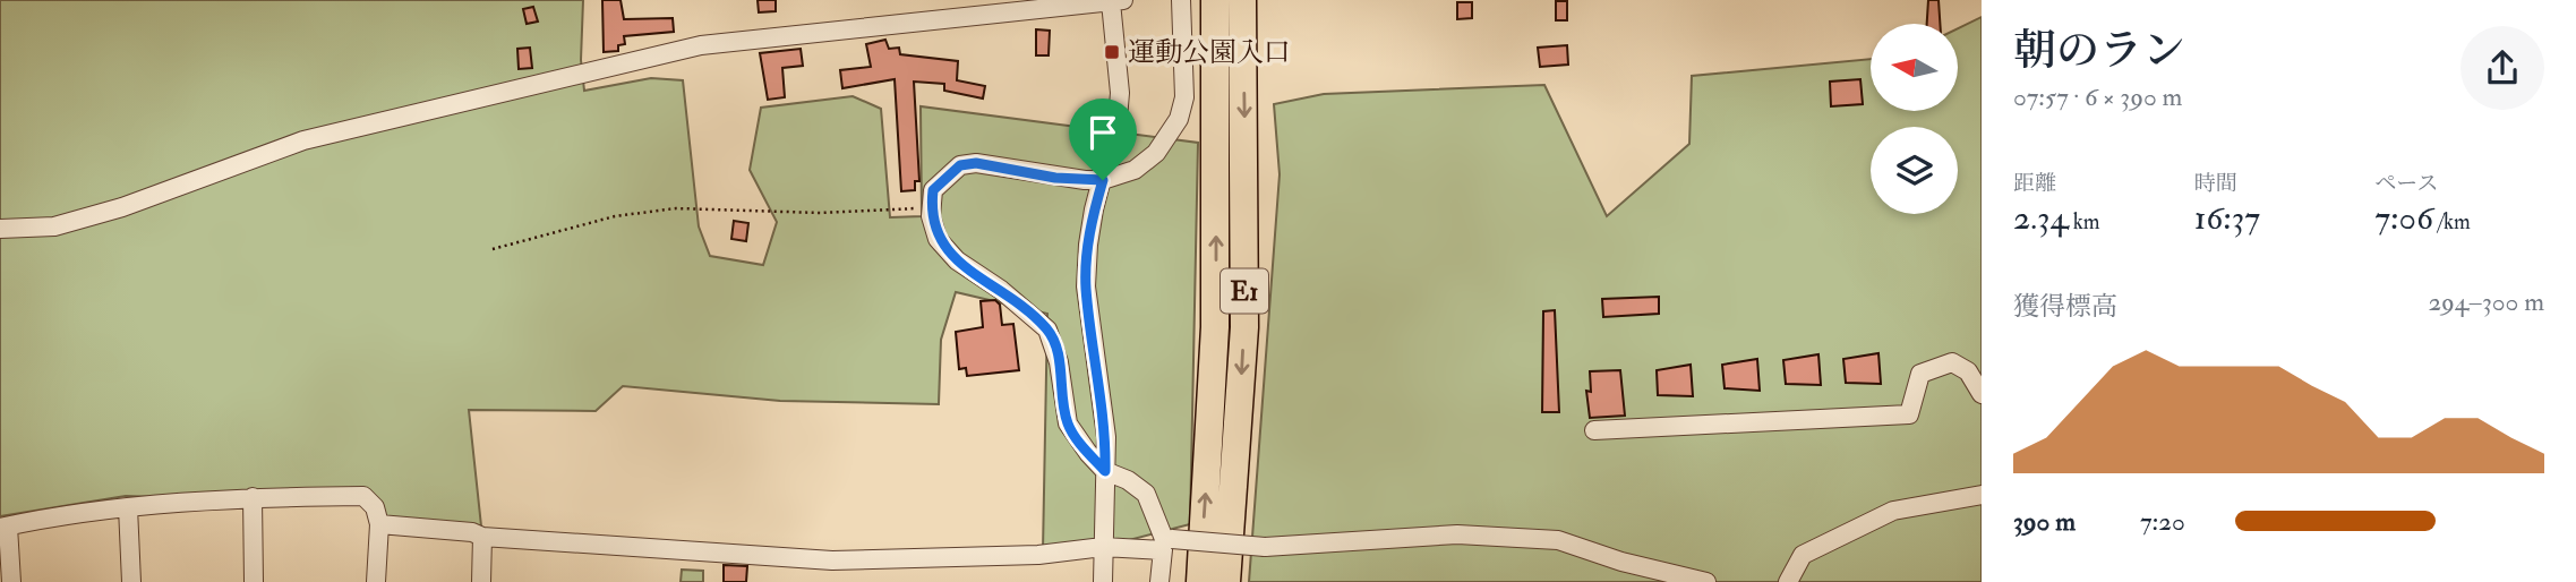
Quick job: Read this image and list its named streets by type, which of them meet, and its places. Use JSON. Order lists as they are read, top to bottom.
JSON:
{
  "streets": {
    "highway": ["E1"]
  },
  "places": {
    "transit": ["運動公園入口"]
  },
  "north": "left",
  "page": {
    "heading": ["朝のラン", "07:57 · 6 × 390 m"],
    "stats": [
      ["距離", "2.34 km"],
      ["時間", "16:37"],
      ["ペース", "7:06 /km"]
    ],
    "chart": ["獲得標高", "294–300 m"],
    "list": [
      {
        "name": "390 m",
        "note": "7:20"
      }
    ]
  }
}
